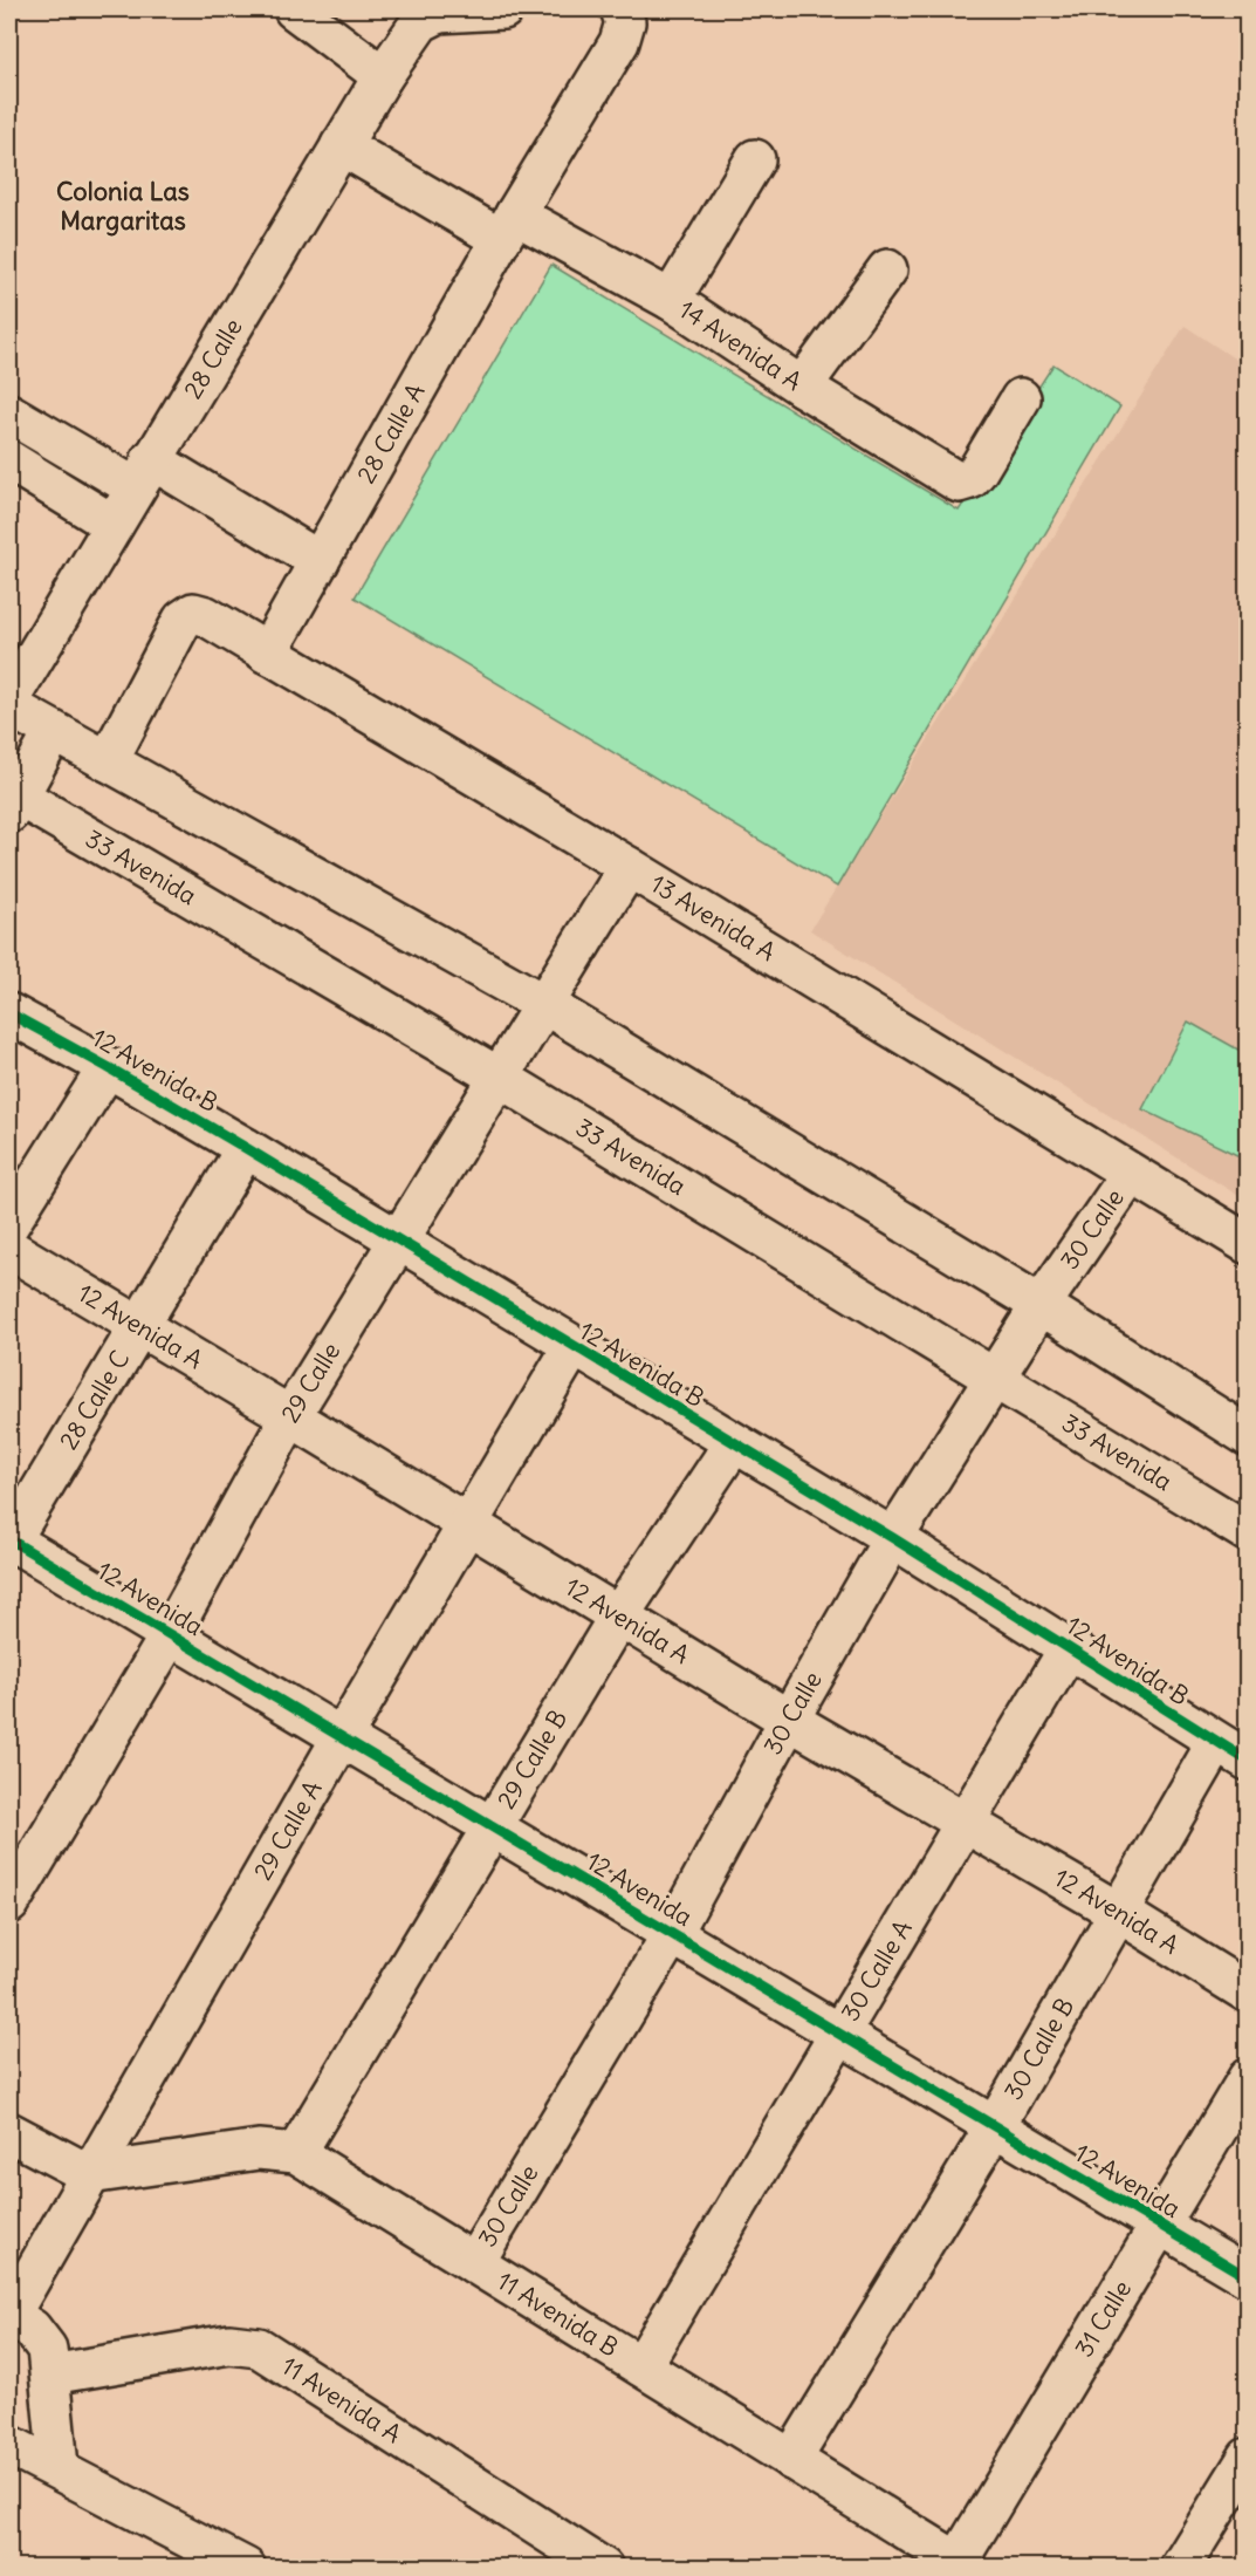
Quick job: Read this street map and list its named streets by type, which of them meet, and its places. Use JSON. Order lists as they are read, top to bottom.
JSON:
{
  "streets": {
    "street": [
      "14 Avenida A",
      "28 Calle",
      "28 Calle A",
      "33 Avenida",
      "13 Avenida A",
      "12 Avenida B",
      "30 Calle",
      "12 Avenida A",
      "29 Calle",
      "28 Calle C",
      "12 Avenida",
      "29 Calle B",
      "29 Calle A",
      "30 Calle A",
      "30 Calle B",
      "11 Avenida B",
      "31 Calle",
      "11 Avenida A"
    ]
  },
  "crossings": [
    ["14 Avenida A", "28 Calle"],
    ["14 Avenida A", "28 Calle A"],
    ["28 Calle A", "13 Avenida A"],
    ["33 Avenida", "30 Calle"],
    ["33 Avenida", "29 Calle"],
    ["13 Avenida A", "30 Calle"],
    ["13 Avenida A", "29 Calle"],
    ["12 Avenida B", "30 Calle"],
    ["12 Avenida B", "29 Calle"],
    ["12 Avenida B", "28 Calle C"],
    ["12 Avenida B", "29 Calle B"],
    ["12 Avenida B", "29 Calle A"],
    ["12 Avenida B", "30 Calle A"],
    ["12 Avenida B", "30 Calle B"],
    ["30 Calle", "12 Avenida A"],
    ["30 Calle", "12 Avenida"],
    ["30 Calle", "11 Avenida B"],
    ["12 Avenida A", "29 Calle"],
    ["12 Avenida A", "28 Calle C"],
    ["12 Avenida A", "29 Calle B"],
    ["12 Avenida A", "29 Calle A"],
    ["12 Avenida A", "30 Calle A"],
    ["12 Avenida A", "30 Calle B"],
    ["29 Calle", "12 Avenida"],
    ["28 Calle C", "12 Avenida"],
    ["12 Avenida", "29 Calle B"],
    ["12 Avenida", "29 Calle A"],
    ["12 Avenida", "30 Calle A"],
    ["12 Avenida", "30 Calle B"],
    ["12 Avenida", "31 Calle"],
    ["29 Calle B", "11 Avenida B"],
    ["29 Calle A", "11 Avenida B"],
    ["30 Calle A", "11 Avenida B"],
    ["30 Calle B", "11 Avenida B"],
    ["11 Avenida B", "31 Calle"]
  ],
  "districts": ["Colonia Las Margaritas"]
}
